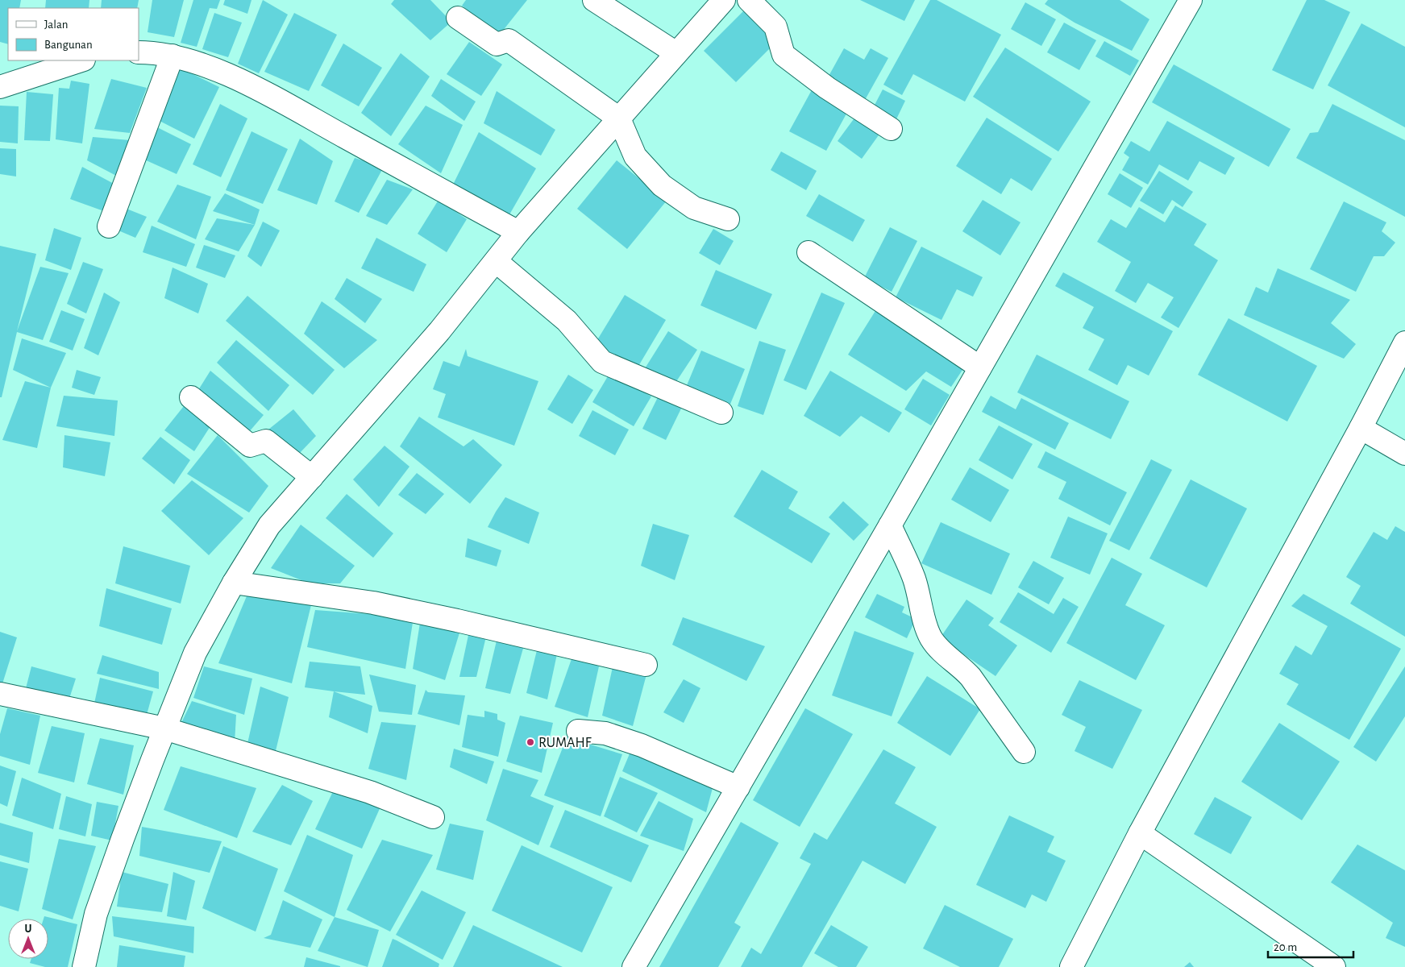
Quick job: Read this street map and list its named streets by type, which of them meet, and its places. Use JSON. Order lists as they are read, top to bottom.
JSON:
{
  "places": ["RUMAHF"],
  "legend": ["Jalan", "Bangunan"],
  "scale_bar": "20 m",
  "north": "top"
}
